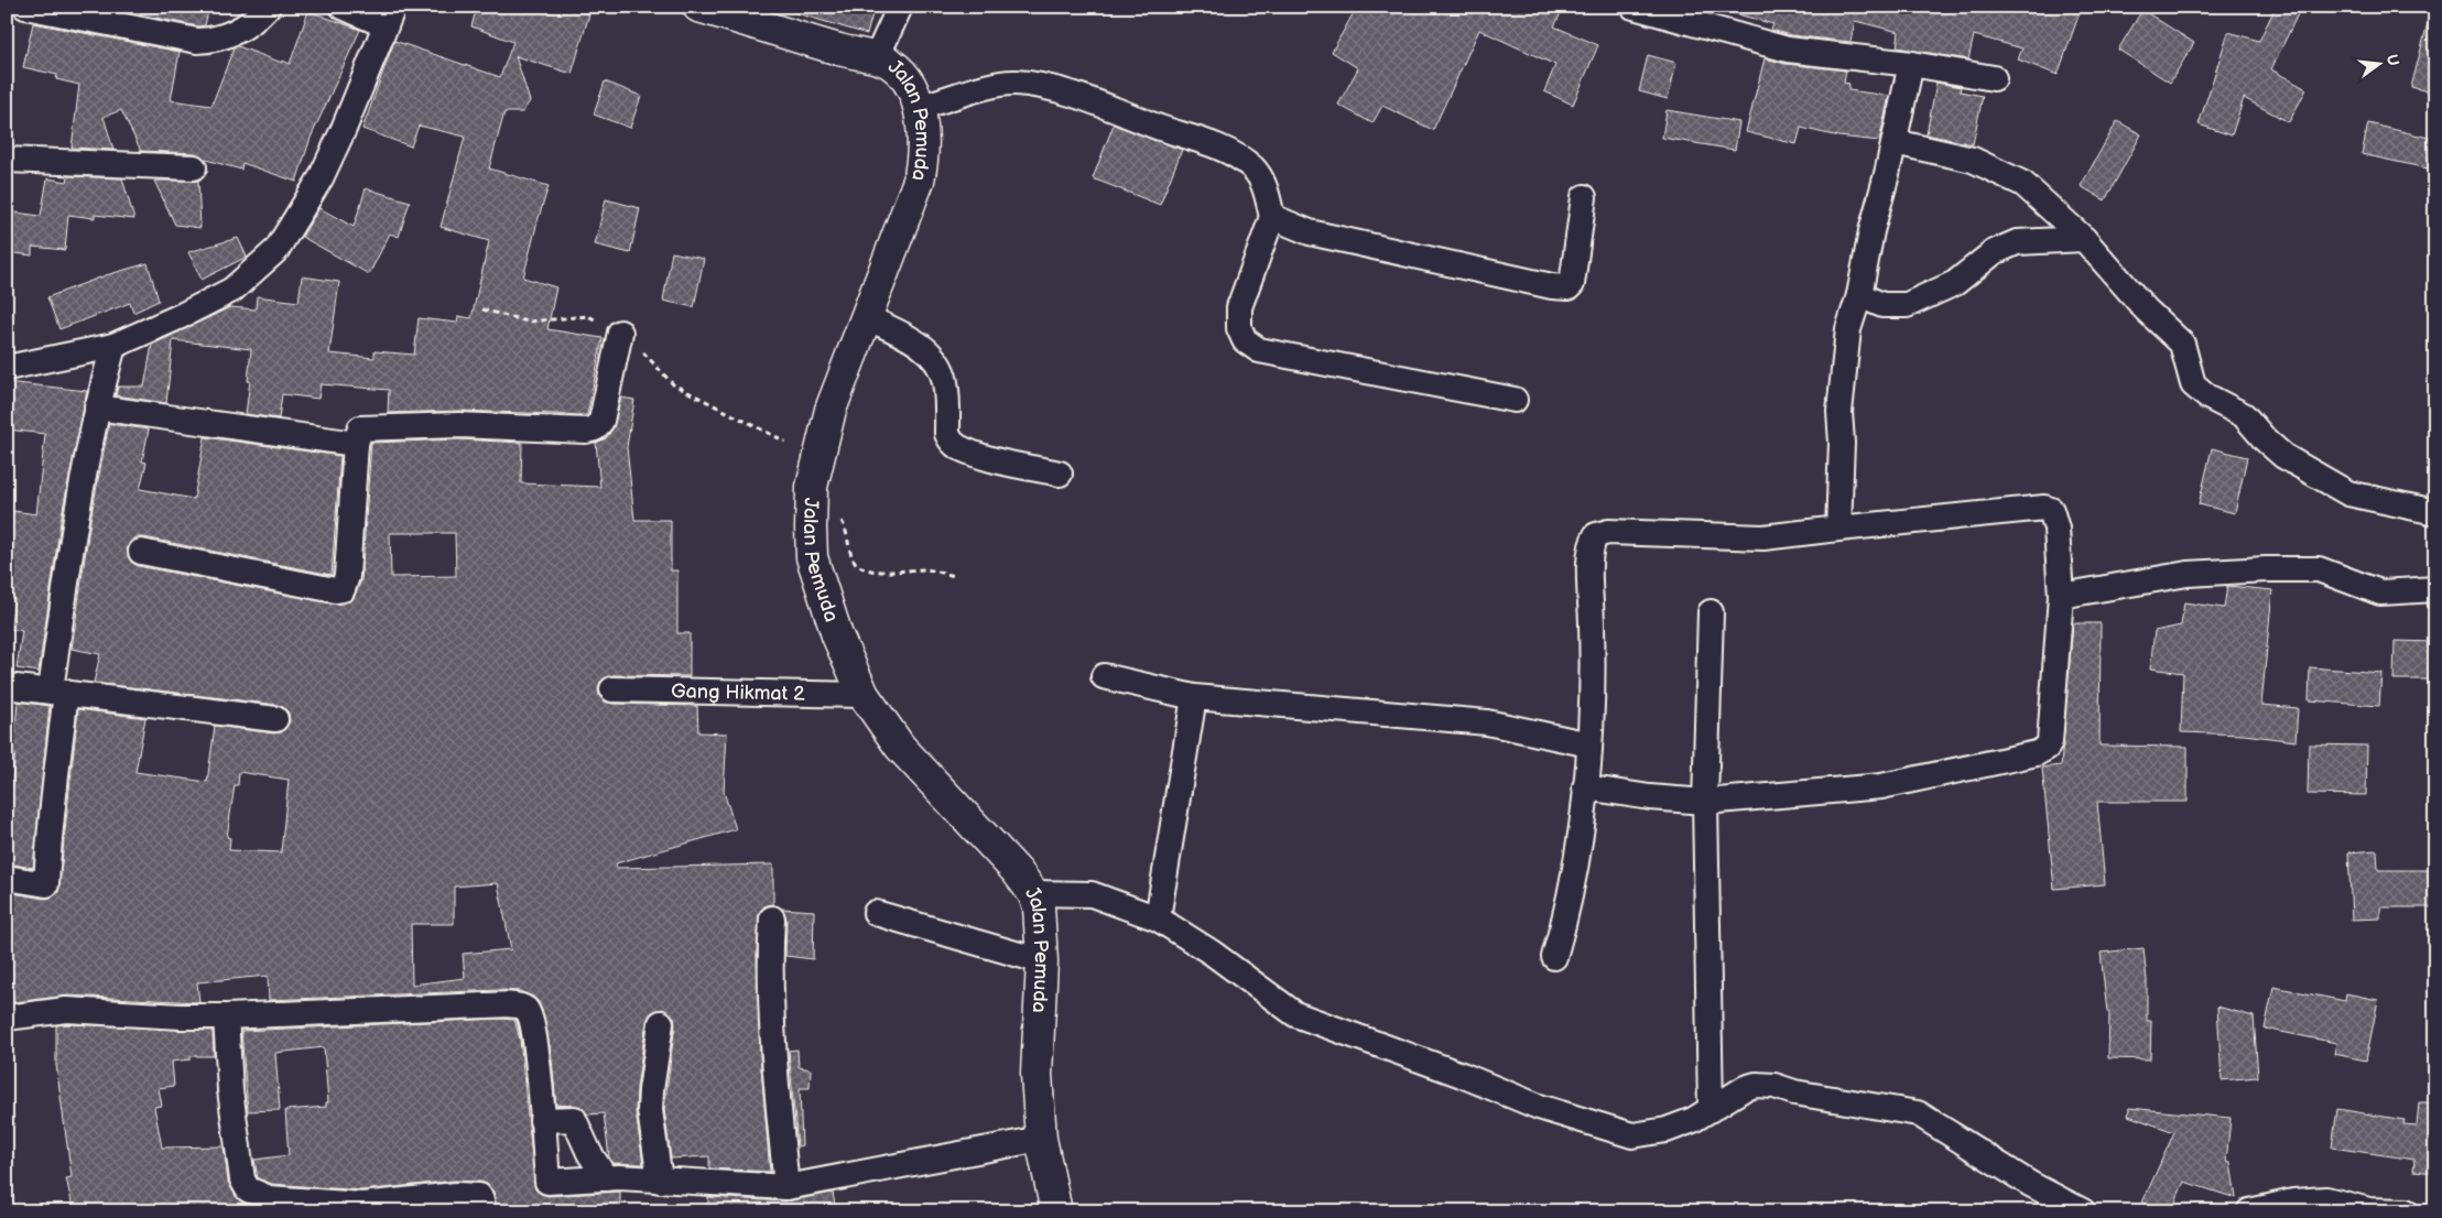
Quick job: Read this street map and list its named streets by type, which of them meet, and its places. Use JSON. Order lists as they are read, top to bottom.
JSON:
{
  "streets": {
    "street": ["Jalan Pemuda", "Gang Hikmat 2"]
  },
  "crossings": [
    ["Jalan Pemuda", "Gang Hikmat 2"]
  ],
  "north": "right"
}
